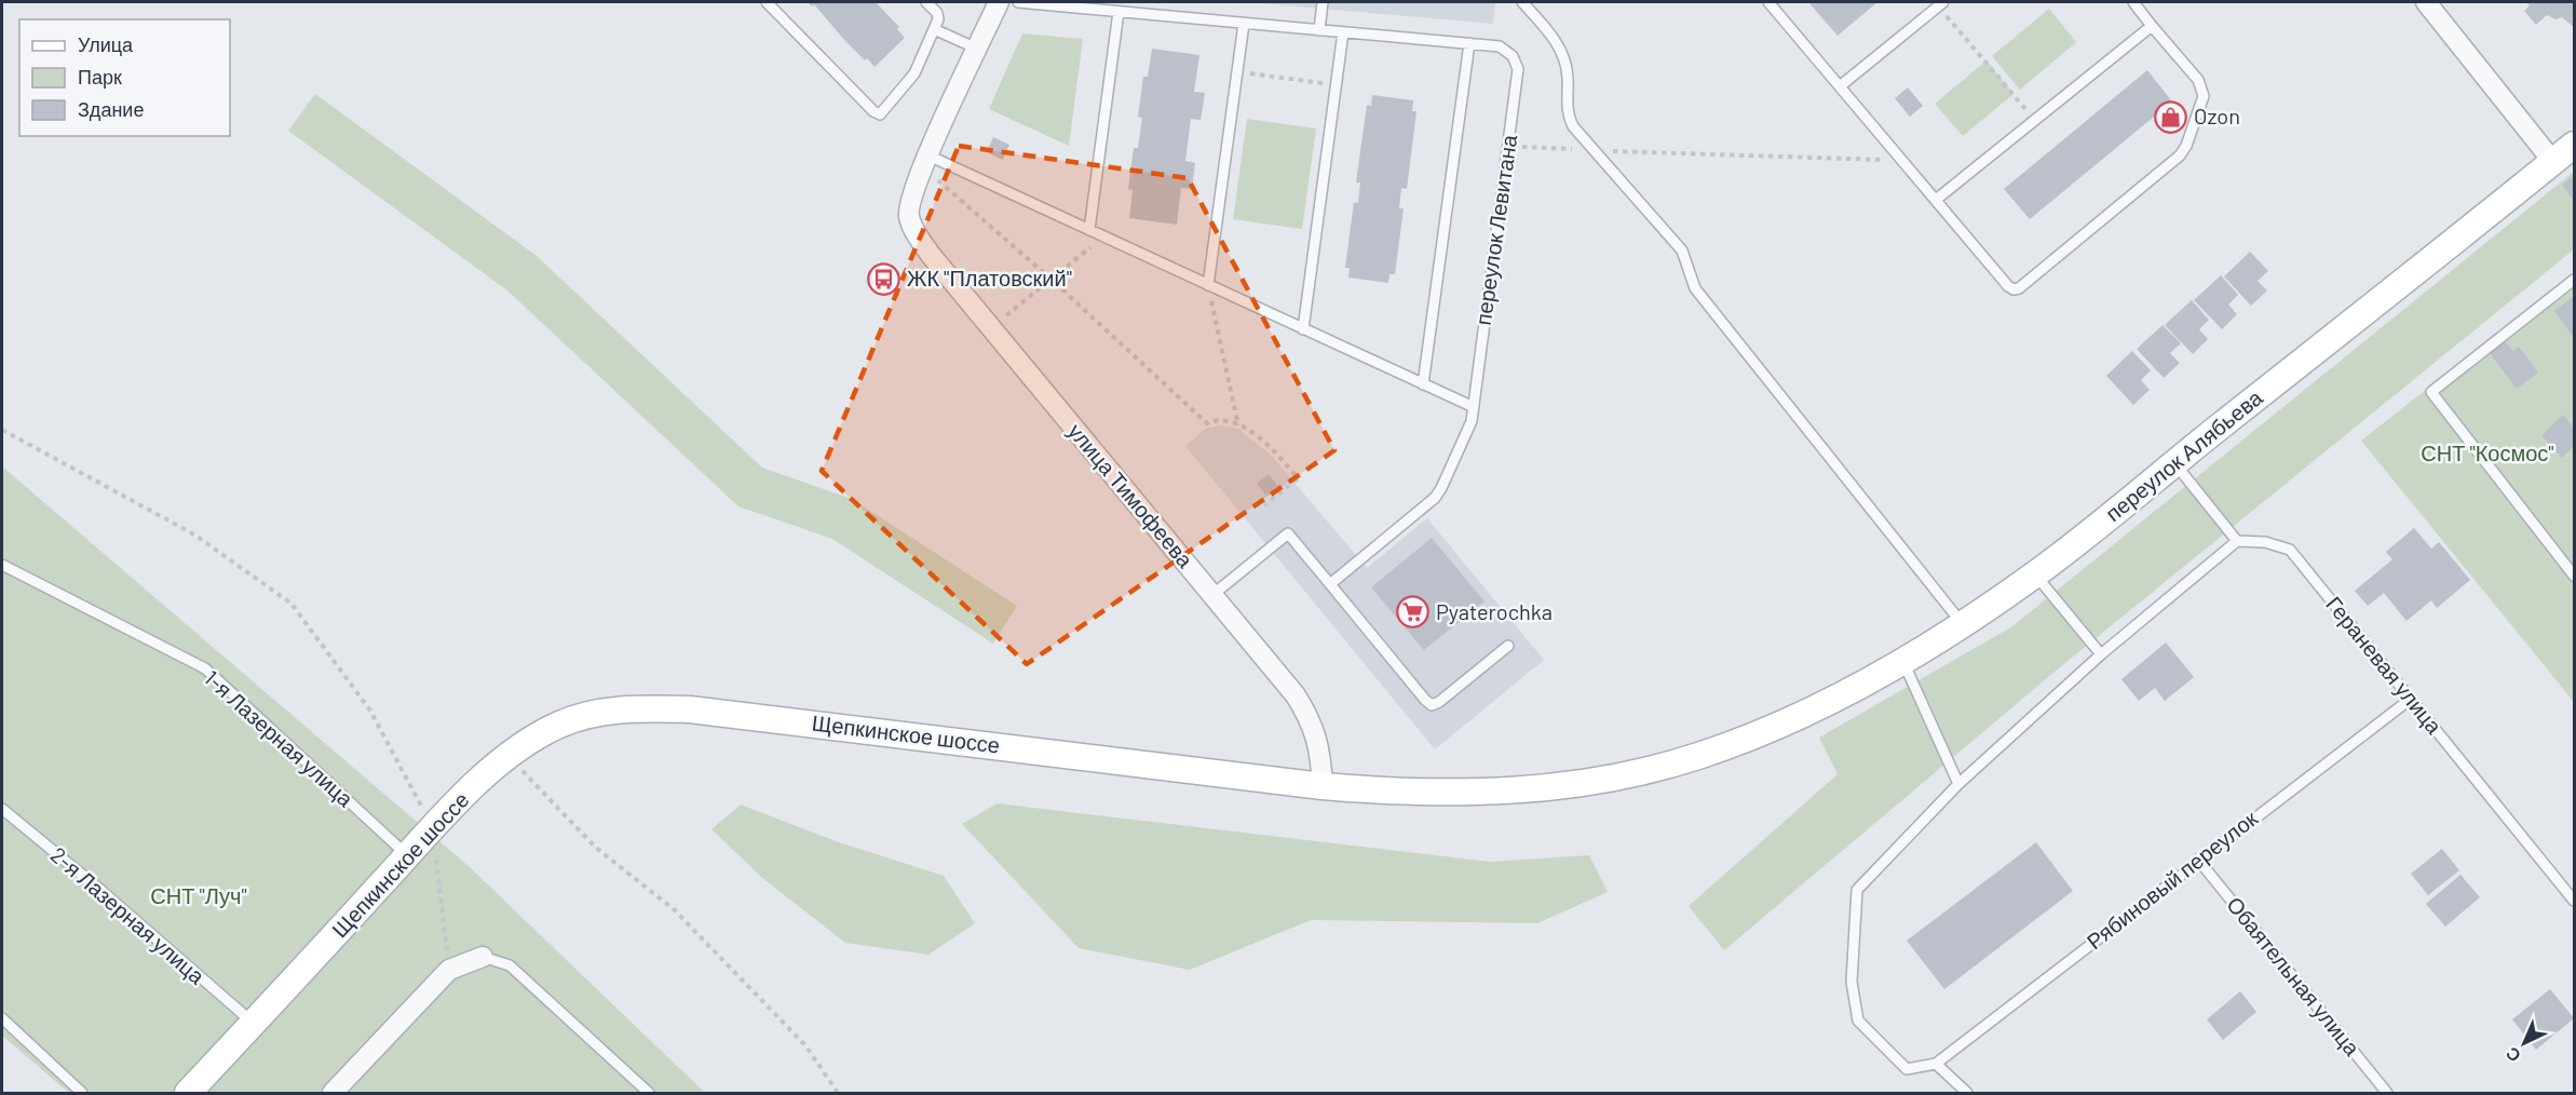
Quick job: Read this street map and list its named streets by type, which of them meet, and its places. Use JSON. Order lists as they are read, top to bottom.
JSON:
{
  "streets": {
    "main road": ["переулок Алябьева", "Щепкинское шоссе"],
    "street": ["улица Тимофеева"],
    "lane": [
      "переулок Левитана",
      "Гераневая улица",
      "1-я Лазерная улица",
      "Рябиновый переулок",
      "2-я Лазерная улица",
      "Обаятельная улица"
    ]
  },
  "crossings": [
    ["переулок Алябьева", "Щепкинское шоссе"],
    ["улица Тимофеева", "Щепкинское шоссе"],
    ["Гераневая улица", "Рябиновый переулок"],
    ["Щепкинское шоссе", "1-я Лазерная улица"],
    ["Щепкинское шоссе", "2-я Лазерная улица"],
    ["Рябиновый переулок", "Обаятельная улица"]
  ],
  "parks": ["СНТ \"Космос\"", "СНТ \"Луч\""],
  "places": {
    "shop": ["Ozon"],
    "bus stop": ["ЖК \"Платовский\""],
    "supermarket": ["Pyaterochka"]
  },
  "legend": ["Улица", "Парк", "Здание"],
  "north": "bottom left"
}
